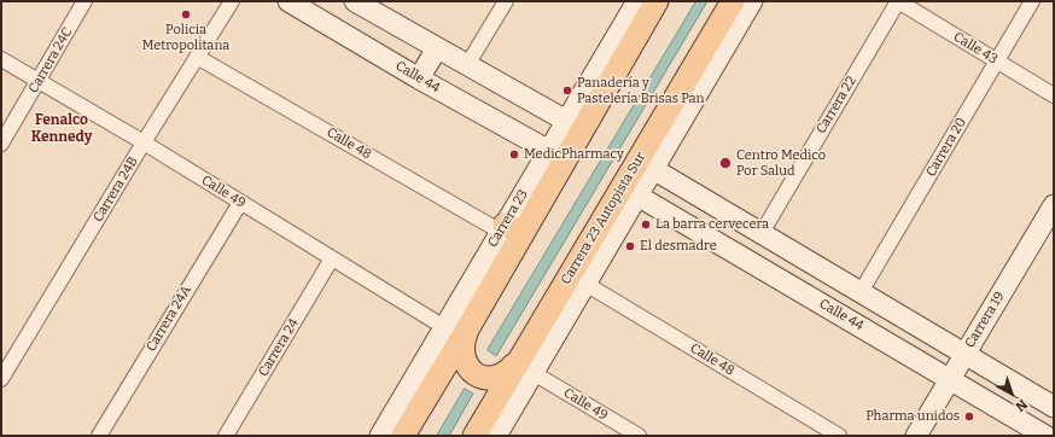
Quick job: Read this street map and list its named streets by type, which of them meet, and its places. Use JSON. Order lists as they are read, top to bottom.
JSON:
{
  "streets": {
    "main road": [
      "Calle 44",
      "Carrera 23",
      "Carrera 23 Autopista Sur",
      "Carrera 19"
    ],
    "street": [
      "Calle 43",
      "Carrera 24C",
      "Carrera 22",
      "Calle 48",
      "Carrera 20",
      "Carrera 24B",
      "Calle 49",
      "Carrera 24A",
      "Carrera 24"
    ]
  },
  "crossings": [
    ["Calle 43", "Carrera 22"],
    ["Calle 43", "Carrera 20"],
    ["Carrera 24C", "Calle 49"],
    ["Calle 44", "Carrera 23"],
    ["Calle 44", "Carrera 19"],
    ["Calle 48", "Carrera 24B"],
    ["Calle 48", "Carrera 23"],
    ["Carrera 24B", "Calle 49"],
    ["Calle 49", "Carrera 23"],
    ["Calle 49", "Carrera 23 Autopista Sur"],
    ["Calle 49", "Carrera 24A"],
    ["Calle 49", "Carrera 24"]
  ],
  "districts": ["Fenalco Kennedy"],
  "places": [
    "Policia Metropolitana",
    "Panadería y Pastelería Brisas Pan",
    "MedicPharmacy",
    "Centro Medico Por Salud",
    "La barra cervecera",
    "El desmadre",
    "Pharma unidos"
  ],
  "north": "bottom right"
}
